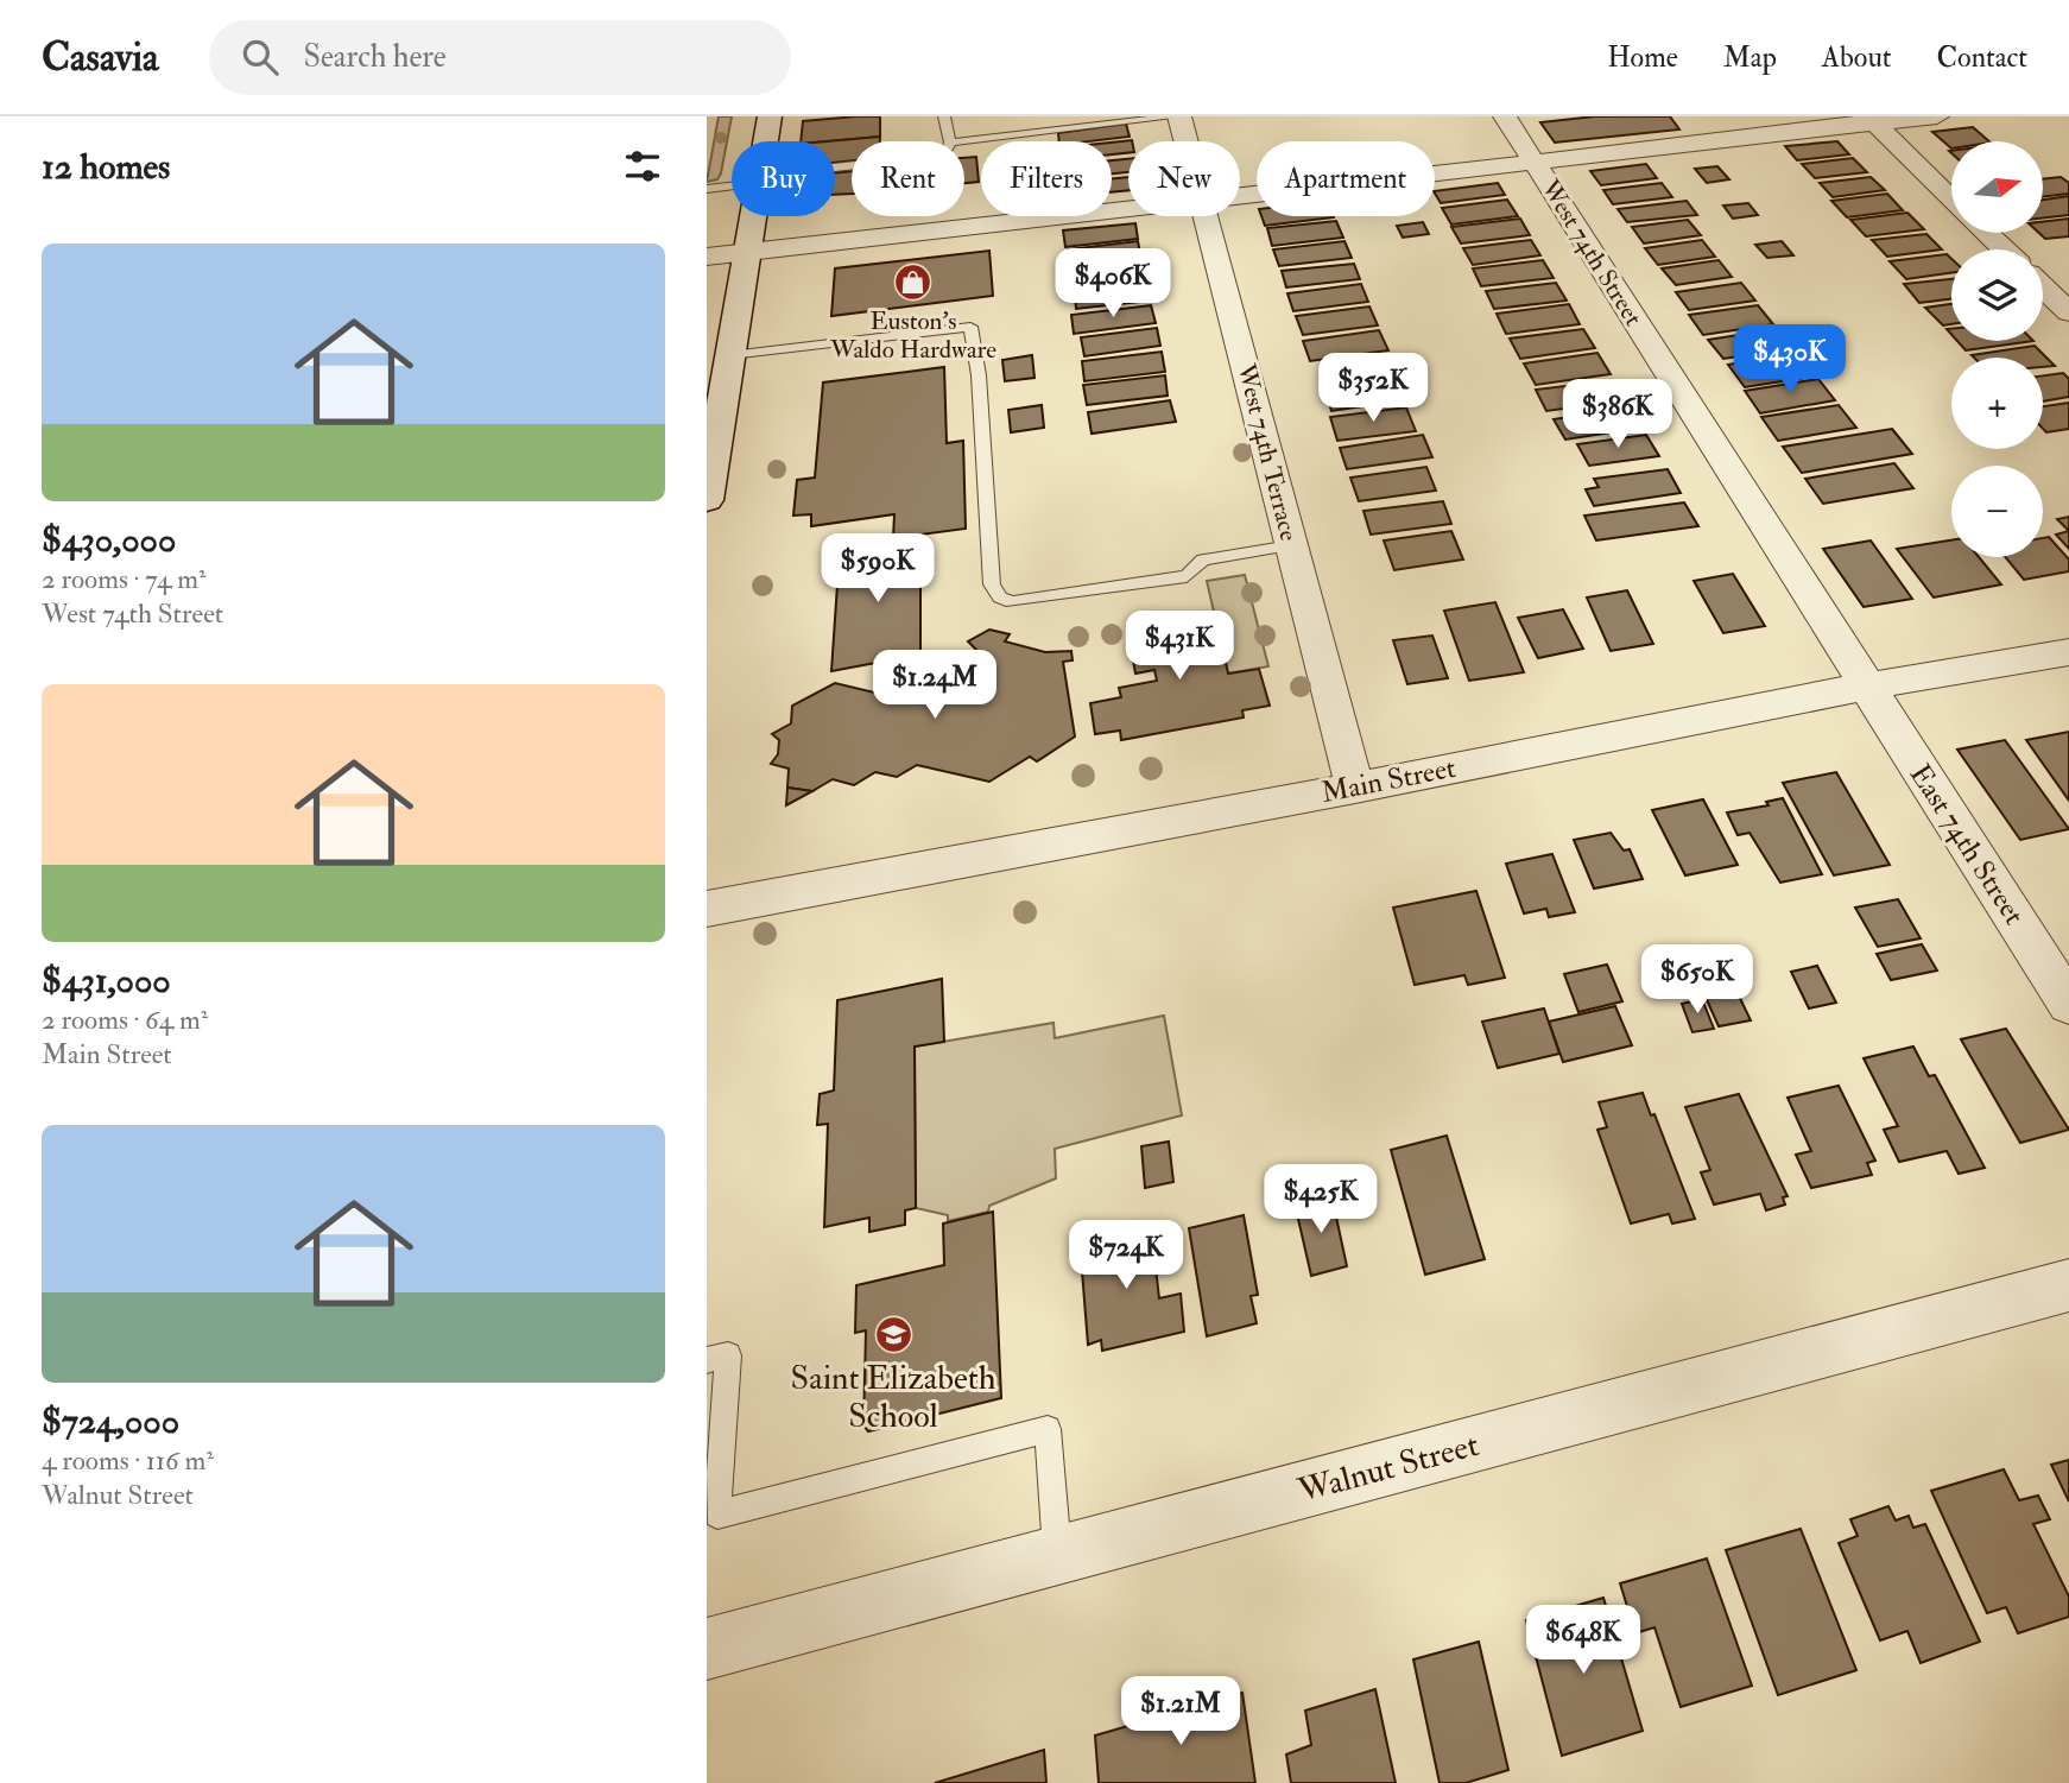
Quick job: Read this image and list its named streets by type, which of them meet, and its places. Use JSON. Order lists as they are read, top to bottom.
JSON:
{
  "streets": {
    "street": [
      "West 74th Street",
      "West 74th Terrace",
      "Main Street",
      "East 74th Street",
      "Walnut Street"
    ]
  },
  "crossings": [
    ["West 74th Street", "Main Street"],
    ["West 74th Street", "East 74th Street"],
    ["West 74th Terrace", "Main Street"],
    ["Main Street", "East 74th Street"]
  ],
  "places": {
    "shop": ["Euston's Waldo Hardware"],
    "school or university": ["Saint Elizabeth School"]
  },
  "north": "right",
  "page": {
    "header": "Casavia",
    "search": "Search here",
    "nav": [
      "Home",
      "Map",
      "About",
      "Contact"
    ],
    "heading": "12 homes",
    "map_buttons": ["+", "−"],
    "chip": [
      "Buy",
      "Rent",
      "Filters",
      "New",
      "Apartment"
    ],
    "list": [
      {
        "name": "$430,000",
        "note": "2 rooms · 74 m² · West 74th Street"
      },
      {
        "name": "$431,000",
        "note": "2 rooms · 64 m² · Main Street"
      },
      {
        "name": "$724,000",
        "note": "4 rooms · 116 m² · Walnut Street"
      }
    ],
    "price": [
      "$406K",
      "$430K",
      "$352K",
      "$386K",
      "$590K",
      "$431K",
      "$1.24M",
      "$650K",
      "$425K",
      "$724K",
      "$648K",
      "$1.21M"
    ]
  }
}
